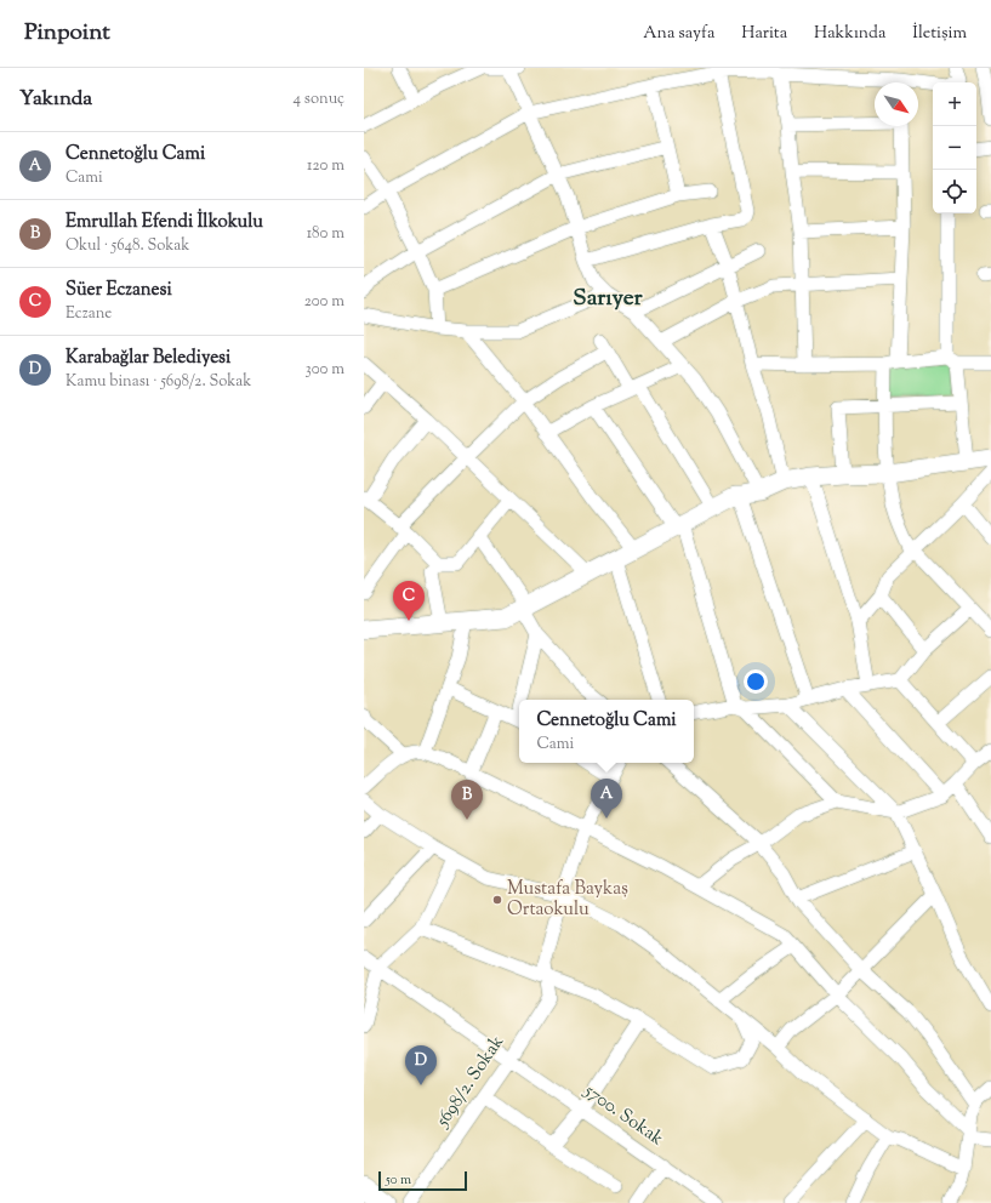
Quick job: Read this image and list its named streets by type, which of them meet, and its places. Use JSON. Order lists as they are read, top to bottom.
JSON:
{
  "streets": {
    "street": ["5698/2. Sokak", "5700. Sokak"]
  },
  "crossings": [
    ["5698/2. Sokak", "5700. Sokak"]
  ],
  "districts": ["Sarıyer"],
  "places": ["Mustafa Baykaş Ortaokulu"],
  "scale_bar": "50 m",
  "north": "bottom right",
  "page": {
    "header": "Pinpoint",
    "nav": [
      "Ana sayfa",
      "Harita",
      "Hakkında",
      "İletişim"
    ],
    "heading": ["Yakında", "4 sonuç"],
    "map_buttons": ["+", "−"],
    "list": [
      {
        "mark": "A",
        "name": "Cennetoğlu Cami",
        "note": "Cami",
        "value": "120 m"
      },
      {
        "mark": "B",
        "name": "Emrullah Efendi İlkokulu",
        "note": "Okul · 5648. Sokak",
        "value": "180 m"
      },
      {
        "mark": "C",
        "name": "Süer Eczanesi",
        "note": "Eczane",
        "value": "200 m"
      },
      {
        "mark": "D",
        "name": "Karabağlar Belediyesi",
        "note": "Kamu binası · 5698/2. Sokak",
        "value": "300 m"
      }
    ],
    "pins": [
      "C",
      "A",
      "B",
      "D"
    ],
    "popup": ["Cennetoğlu Cami", "Cami"],
    "scale": "50 m"
  }
}
